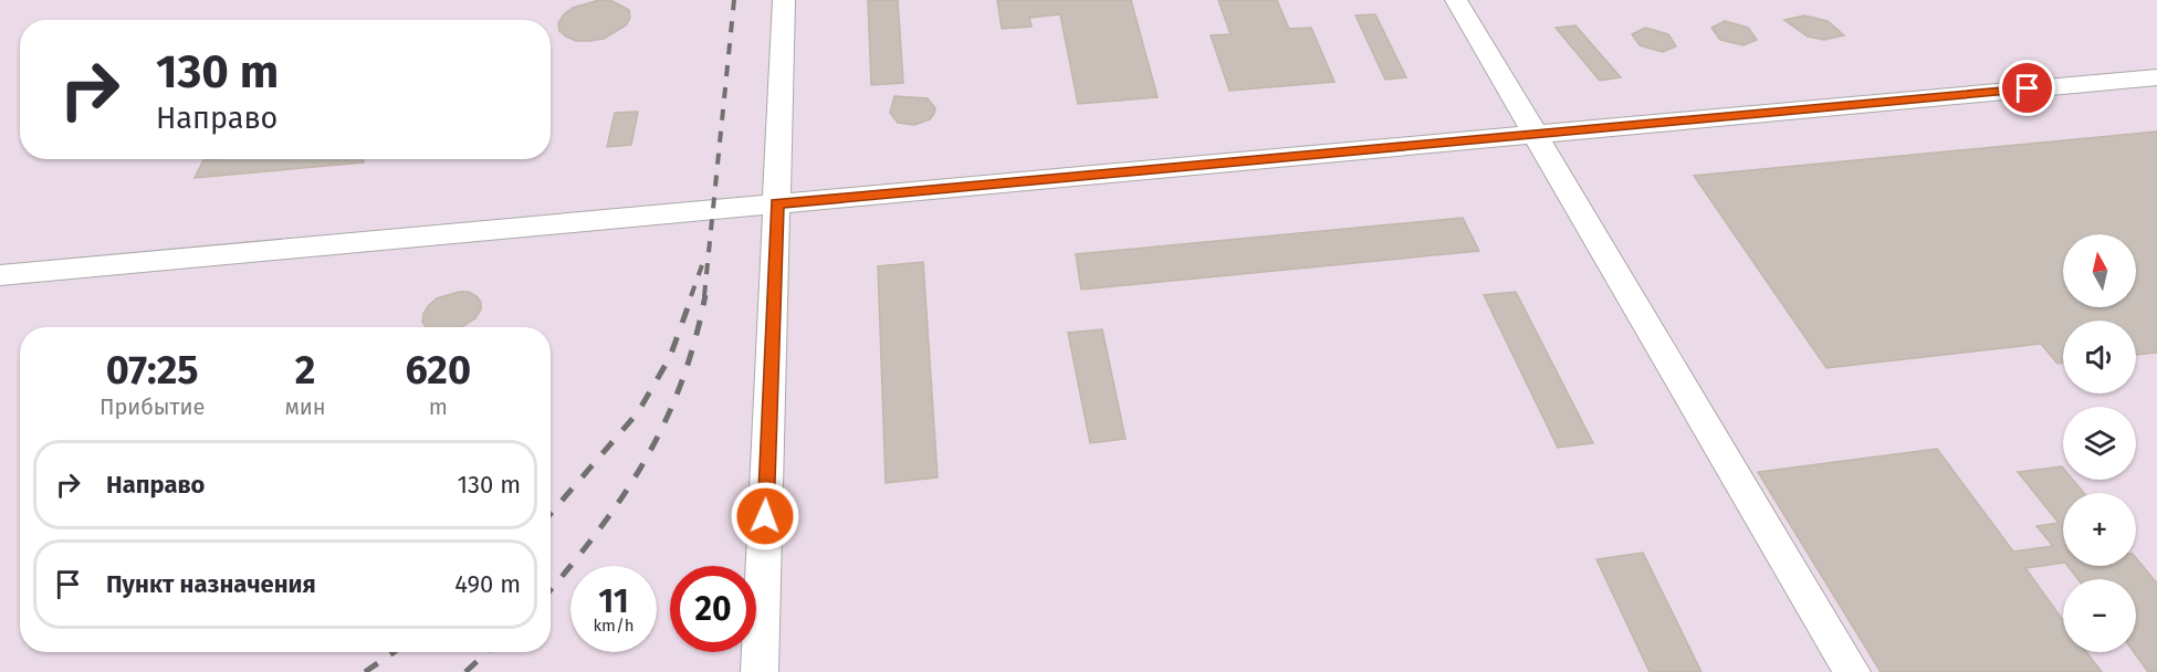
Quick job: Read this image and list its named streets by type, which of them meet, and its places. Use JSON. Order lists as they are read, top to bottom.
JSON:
{
  "north": "top",
  "page": {
    "turn": ["130 m", "Направо"],
    "map_buttons": ["+", "−"],
    "eta": [
      "07:25",
      "Прибытие",
      "2",
      "мин",
      "620",
      "m"
    ],
    "list": [
      {
        "name": "Направо",
        "value": "130 m"
      },
      {
        "name": "Пункт назначения",
        "value": "490 m"
      }
    ],
    "speed": "11 km/h",
    "limit": "20"
  }
}
